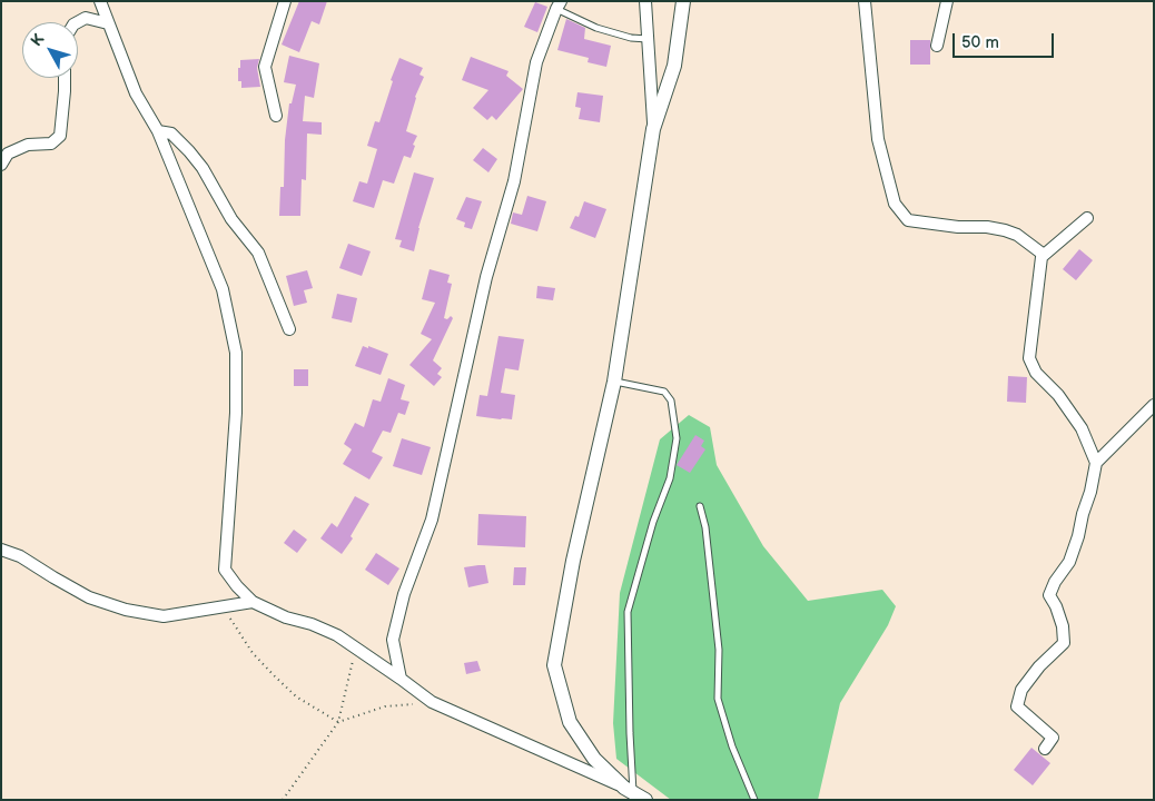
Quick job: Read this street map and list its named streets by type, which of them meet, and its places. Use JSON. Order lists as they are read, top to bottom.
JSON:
{
  "scale_bar": "50 m",
  "north": "top left"
}
